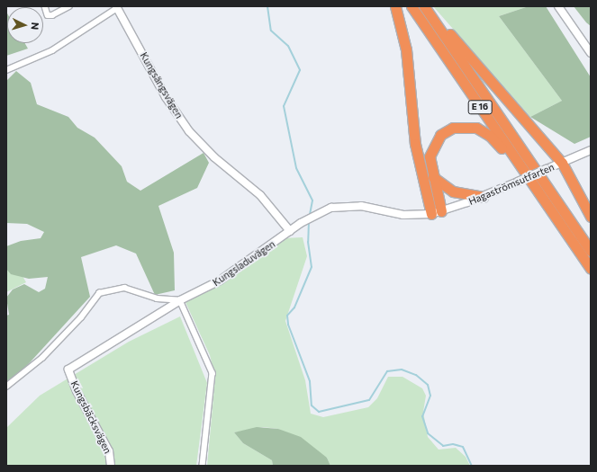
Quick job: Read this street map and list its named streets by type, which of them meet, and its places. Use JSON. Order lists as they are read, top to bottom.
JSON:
{
  "streets": {
    "highway": ["E 16"],
    "street": [
      "Kungsängsvägen",
      "Hagaströmsutfarten",
      "Kungsladuvägen",
      "Kungsbäcksvägen"
    ]
  },
  "crossings": [
    ["Kungsängsvägen", "Kungsladuvägen"],
    ["Hagaströmsutfarten", "Kungsladuvägen"],
    ["Kungsladuvägen", "Kungsbäcksvägen"]
  ],
  "north": "right"
}
